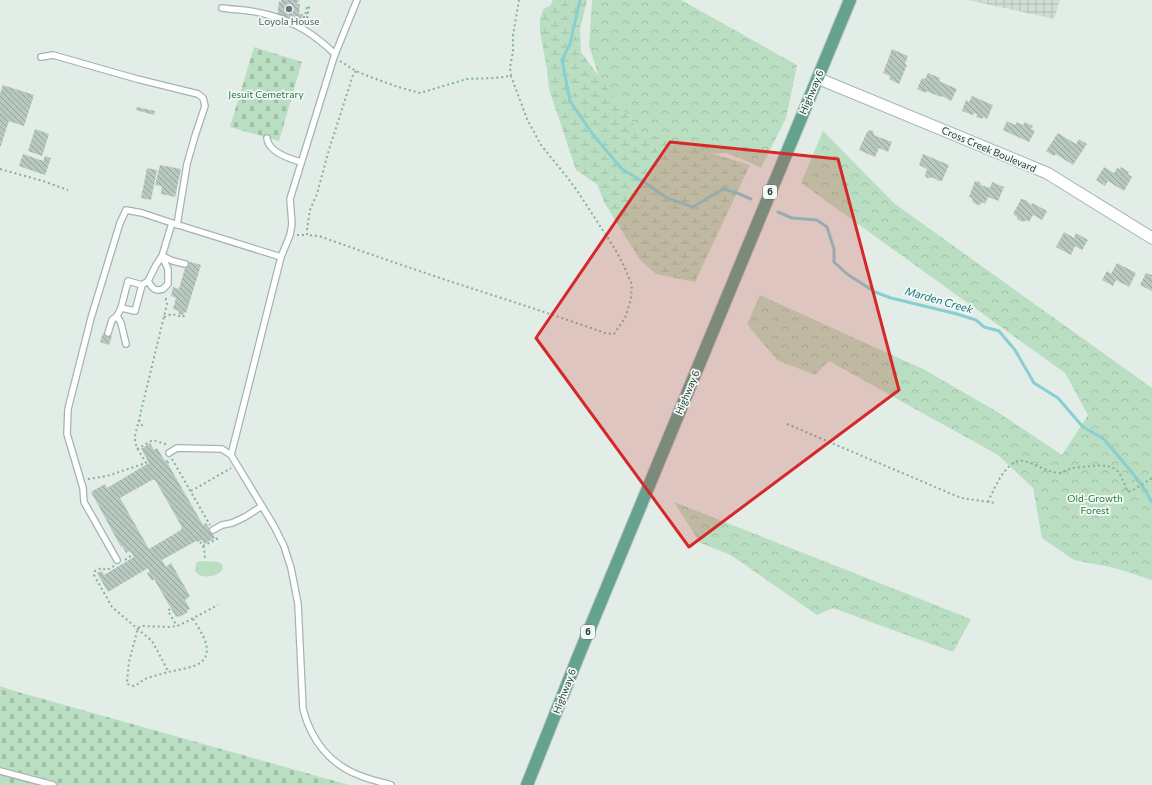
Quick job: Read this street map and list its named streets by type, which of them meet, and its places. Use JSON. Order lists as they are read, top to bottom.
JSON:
{
  "streets": {
    "main road": ["Highway 6", "6"],
    "street": ["Cross Creek Boulevard"]
  },
  "crossings": [
    ["Highway 6", "Cross Creek Boulevard"]
  ],
  "water": ["Marden Creek"],
  "parks": ["Jesuit Cemetrary", "Old-Growth Forest"],
  "places": ["Loyola House"]
}
